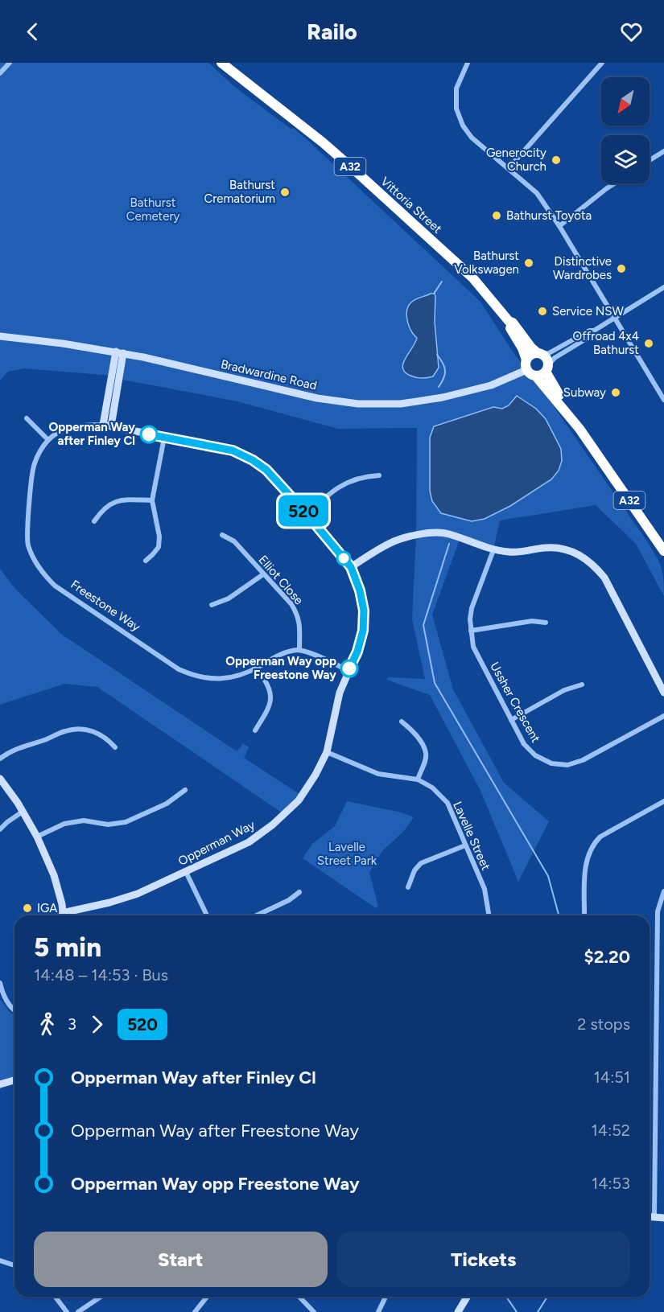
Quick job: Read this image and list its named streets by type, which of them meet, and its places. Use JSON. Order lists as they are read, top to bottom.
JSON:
{
  "streets": {
    "highway": ["A32", "Vittoria Street"],
    "street": [
      "Bradwardine Road",
      "Elliot Close",
      "Freestone Way",
      "Ussher Crescent",
      "Lavelle Street",
      "Opperman Way"
    ]
  },
  "crossings": [
    ["A32", "Vittoria Street"],
    ["A32", "Bradwardine Road"],
    ["Vittoria Street", "Bradwardine Road"],
    ["Elliot Close", "Freestone Way"],
    ["Freestone Way", "Opperman Way"],
    ["Lavelle Street", "Opperman Way"]
  ],
  "parks": ["Bathurst Cemetery", "Lavelle Street Park"],
  "places": [
    "Generocity Church",
    "Bathurst Crematorium",
    "Bathurst Toyota",
    "Bathurst Volkswagen",
    "Distinctive Wardrobes",
    "Service NSW",
    "Offroad 4x4 Bathurst",
    "Subway",
    "Opperman Way after Finley Cl",
    "Opperman Way opp Freestone Way",
    "IGA"
  ],
  "lines": ["bus line 520"],
  "north": "bottom left",
  "page": {
    "header": "Railo",
    "on_map": "520",
    "heading": ["5 min", "14:48 – 14:53 · Bus", "$2.20"],
    "legs": ["3", "520", "2 stops"],
    "list": [
      {
        "name": "Opperman Way after Finley Cl",
        "value": "14:51"
      },
      {
        "name": "Opperman Way after Freestone Way",
        "value": "14:52"
      },
      {
        "name": "Opperman Way opp Freestone Way",
        "value": "14:53"
      }
    ],
    "buttons": ["Start", "Tickets"]
  }
}
